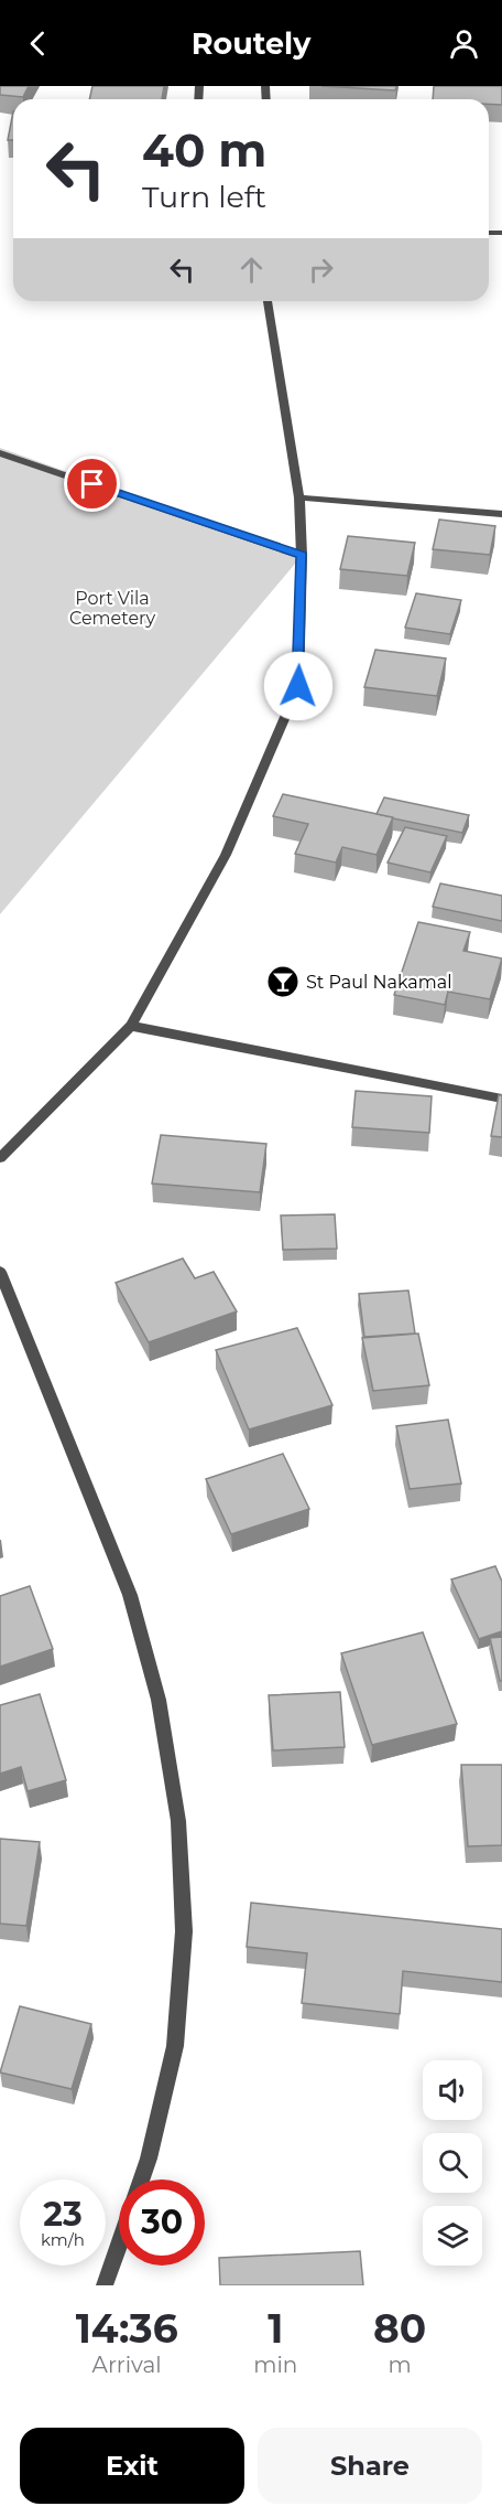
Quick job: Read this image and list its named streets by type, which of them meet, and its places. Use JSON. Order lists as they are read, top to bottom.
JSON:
{
  "parks": ["Port Vila Cemetery"],
  "places": {
    "bar": ["St Paul Nakamal"]
  },
  "page": {
    "header": "Routely",
    "turn": ["40 m", "Turn left"],
    "speed": "23 km/h",
    "limit": "30",
    "eta": [
      "14:36",
      "Arrival",
      "1",
      "min",
      "80",
      "m"
    ],
    "buttons": ["Exit", "Share"]
  }
}
